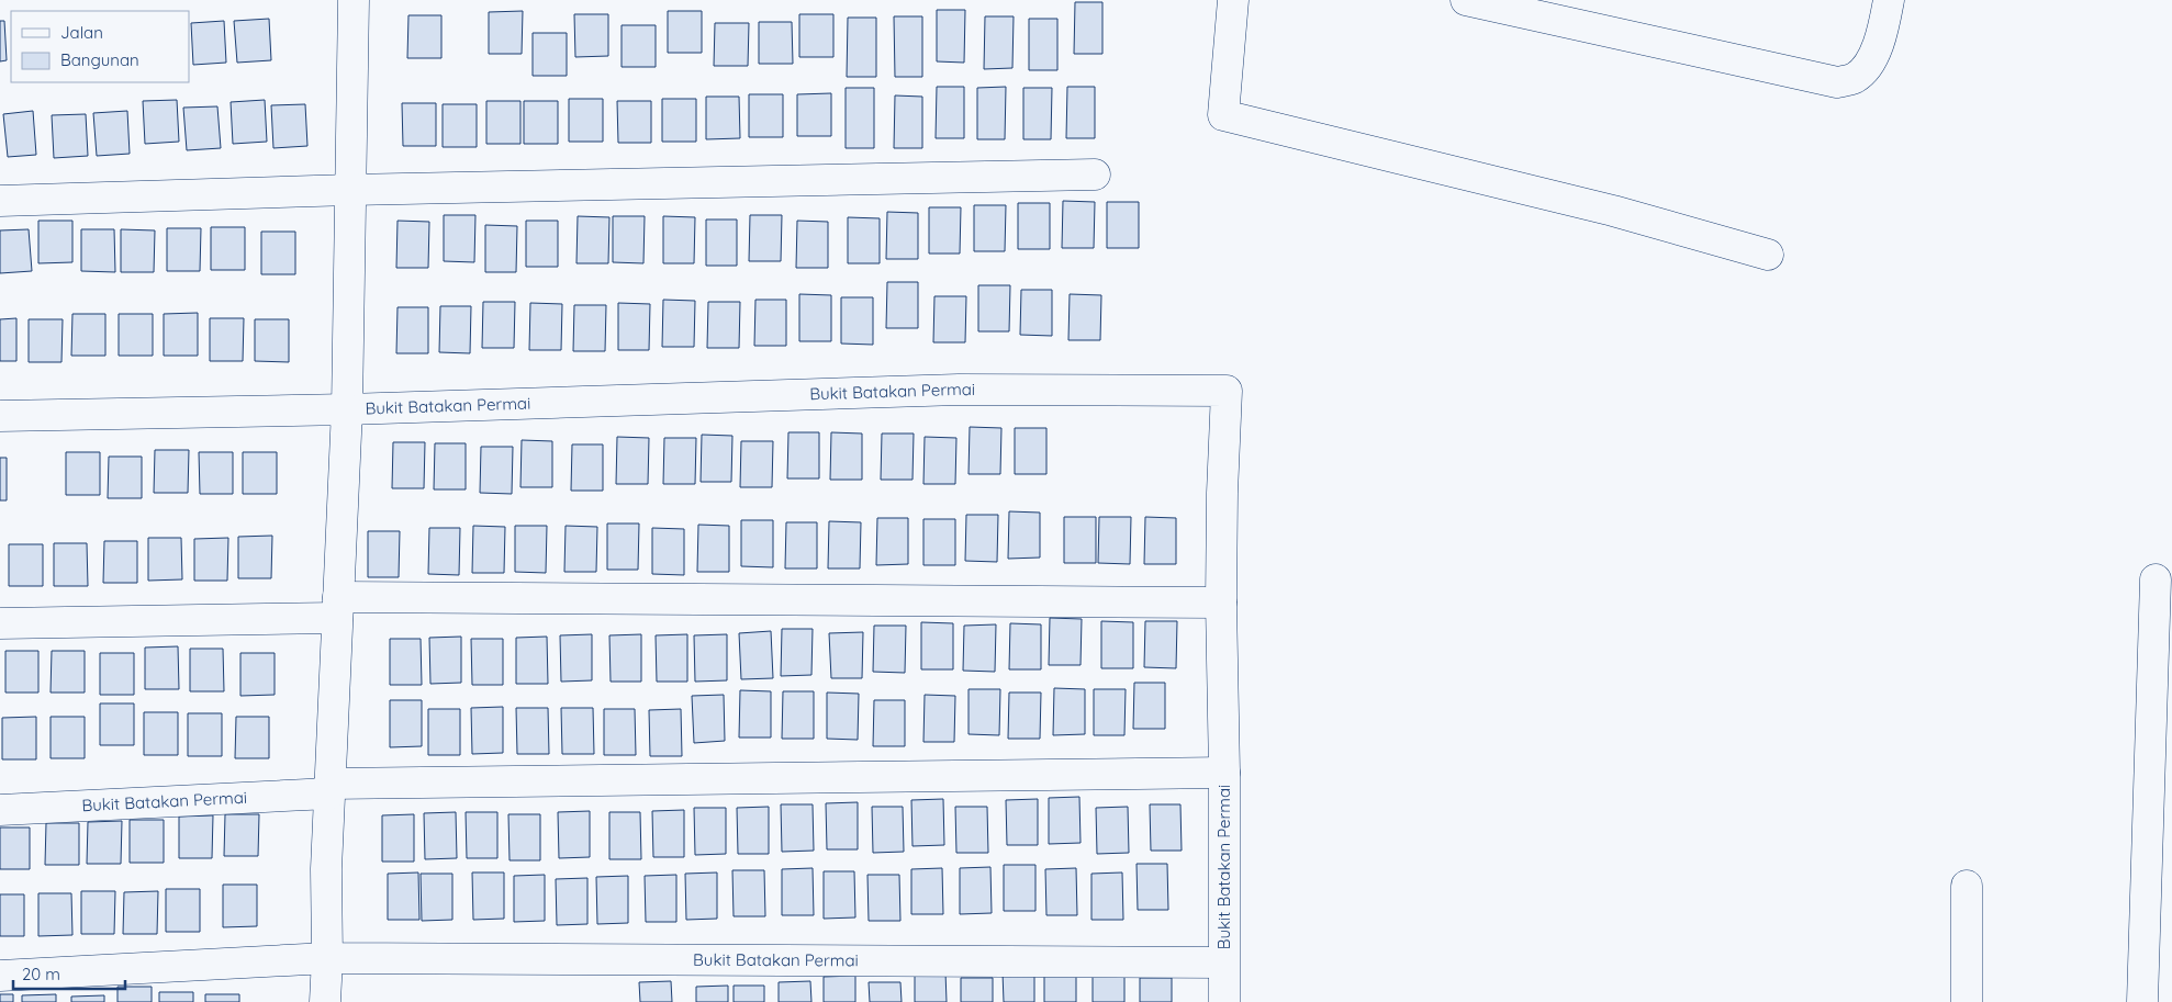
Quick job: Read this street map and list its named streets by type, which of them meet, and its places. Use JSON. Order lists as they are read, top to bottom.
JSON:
{
  "streets": {
    "street": ["Bukit Batakan Permai"]
  },
  "legend": ["Jalan", "Bangunan"],
  "scale_bar": "20 m"
}
